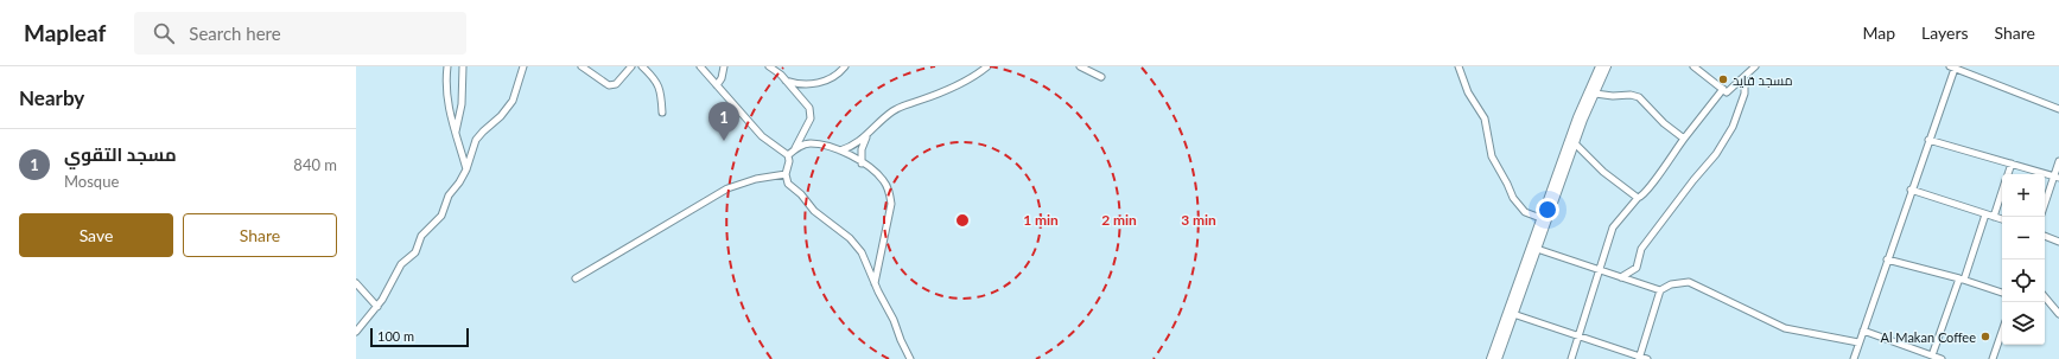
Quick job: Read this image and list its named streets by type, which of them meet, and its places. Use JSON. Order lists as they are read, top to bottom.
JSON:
{
  "places": ["مسجد قايد", "Al Makan Coffee"],
  "scale_bar": "100 m",
  "page": {
    "header": "Mapleaf",
    "search": "Search here",
    "nav": ["Map", "Layers", "Share"],
    "heading": "Nearby",
    "pins": "1",
    "list": [
      {
        "mark": "1",
        "name": "مسجد التقوي",
        "note": "Mosque",
        "value": "840 m"
      }
    ],
    "map_buttons": ["+", "−"],
    "buttons": ["Save", "Share"],
    "scale": "100 m"
  },
  "rings": ["1 min", "2 min", "3 min"]
}
